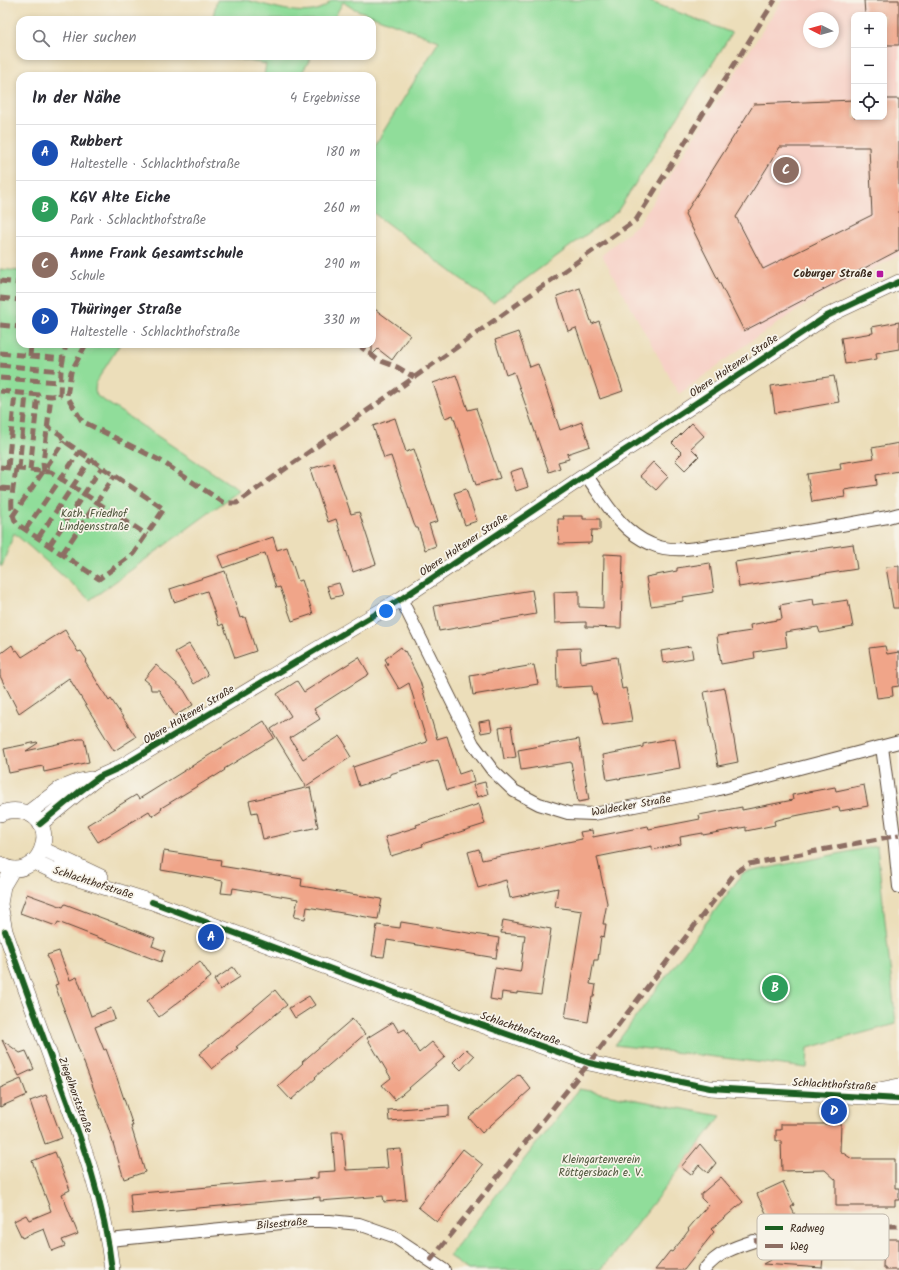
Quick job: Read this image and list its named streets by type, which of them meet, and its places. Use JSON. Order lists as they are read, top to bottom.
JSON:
{
  "streets": {
    "street": [
      "Obere Holtener Straße",
      "Waldecker Straße",
      "Schlachthofstraße",
      "Ziegelhorststraße",
      "Bilsestraße"
    ]
  },
  "crossings": [
    ["Obere Holtener Straße", "Waldecker Straße"],
    ["Ziegelhorststraße", "Bilsestraße"]
  ],
  "parks": ["Kath. Friedhof Lindgensstraße", "Kleingartenverein Röttgersbach e. V."],
  "places": {
    "transit": ["Coburger Straße"]
  },
  "legend": ["Radweg", "Weg"],
  "north": "left",
  "page": {
    "map_buttons": ["+", "−"],
    "search": "Hier suchen",
    "heading": ["In der Nähe", "4 Ergebnisse"],
    "list": [
      {
        "mark": "A",
        "name": "Rubbert",
        "note": "Haltestelle · Schlachthofstraße",
        "value": "180 m"
      },
      {
        "mark": "B",
        "name": "KGV Alte Eiche",
        "note": "Park · Schlachthofstraße",
        "value": "260 m"
      },
      {
        "mark": "C",
        "name": "Anne Frank Gesamtschule",
        "note": "Schule",
        "value": "290 m"
      },
      {
        "mark": "D",
        "name": "Thüringer Straße",
        "note": "Haltestelle · Schlachthofstraße",
        "value": "330 m"
      }
    ],
    "pins": [
      "C",
      "A",
      "B",
      "D"
    ]
  }
}
